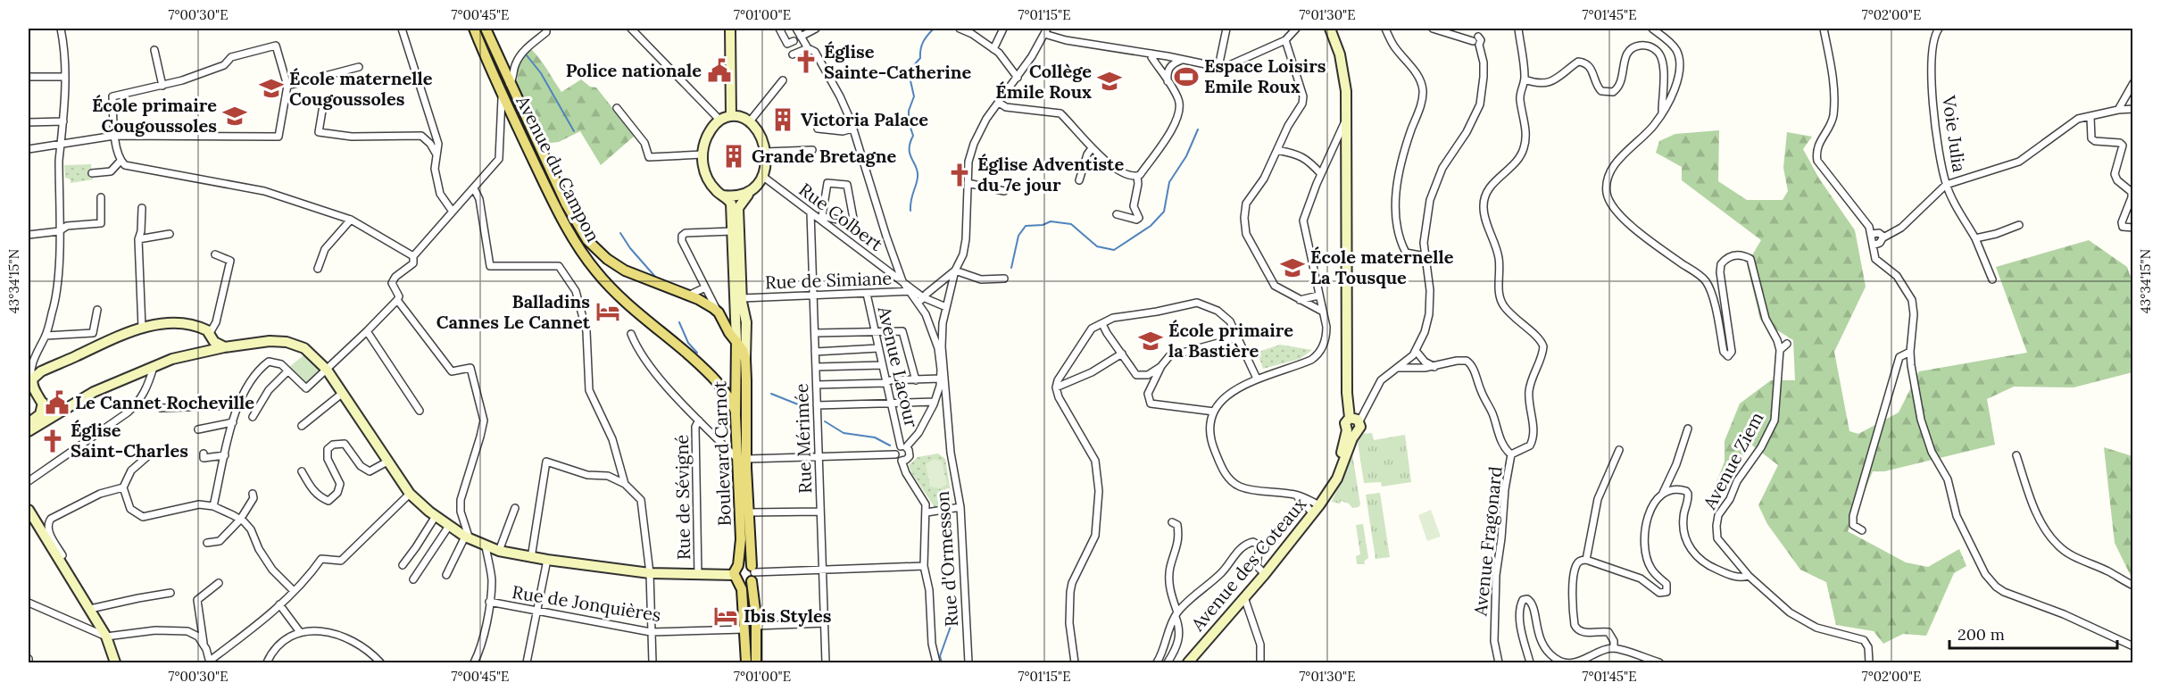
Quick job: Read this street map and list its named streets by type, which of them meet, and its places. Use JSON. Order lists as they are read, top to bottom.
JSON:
{
  "streets": {
    "main road": ["Avenue du Campon", "Boulevard Carnot", "Avenue des Coteaux"],
    "street": [
      "Voie Julia",
      "Rue Colbert",
      "Rue de Simiane",
      "Avenue Lacour",
      "Rue Mérimée",
      "Avenue Ziem",
      "Rue de Sévigné",
      "Avenue Fragonard",
      "Rue d'Ormesson",
      "Rue de Jonquières"
    ]
  },
  "crossings": [
    ["Avenue du Campon", "Boulevard Carnot"],
    ["Rue Colbert", "Rue de Simiane"],
    ["Rue Colbert", "Avenue Lacour"],
    ["Rue Colbert", "Rue Mérimée"],
    ["Rue Colbert", "Boulevard Carnot"],
    ["Rue Colbert", "Rue d'Ormesson"],
    ["Rue de Simiane", "Avenue Lacour"],
    ["Rue de Simiane", "Rue Mérimée"],
    ["Rue de Simiane", "Boulevard Carnot"]
  ],
  "places": {
    "church": ["Église Sainte-Catherine", "Église Adventiste du 7e jour", "Église Saint-Charles"],
    "public building": ["Police nationale", "Le Cannet Rocheville"],
    "sports": ["Espace Loisirs Emile Roux"],
    "school or university": [
      "Collège Émile Roux",
      "École maternelle Cougoussoles",
      "École primaire Cougoussoles",
      "École maternelle La Tousque",
      "École primaire la Bastière"
    ],
    "building": ["Victoria Palace", "Grande Bretagne"],
    "hotel": ["Balladins Cannes Le Cannet", "Ibis Styles"]
  },
  "scale_bar": "200 m",
  "coordinates": [
    "7°00'30\"E",
    "7°00'45\"E",
    "7°01'00\"E",
    "7°01'15\"E",
    "7°01'30\"E",
    "7°01'45\"E",
    "7°02'00\"E",
    "43°34'15\"N"
  ]
}
